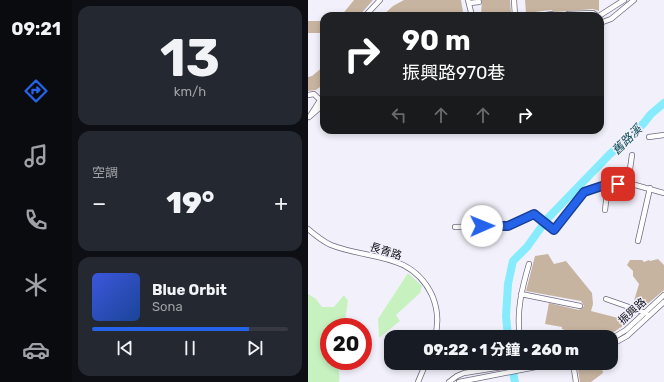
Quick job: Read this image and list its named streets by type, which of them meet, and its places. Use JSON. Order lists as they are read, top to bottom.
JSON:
{
  "streets": {
    "street": ["長青路", "振興路"]
  },
  "water": ["舊路溪"],
  "page": {
    "tabs": "09:21",
    "tile": [
      ["13", "km/h"],
      "空調"
    ],
    "turn": ["90 m", "振興路970巷"],
    "heat": ["−", "19°", "+"],
    "song": ["Blue Orbit", "Sona"],
    "limit": "20",
    "trip": "09:22 · 1 分鐘 · 260 m"
  }
}
